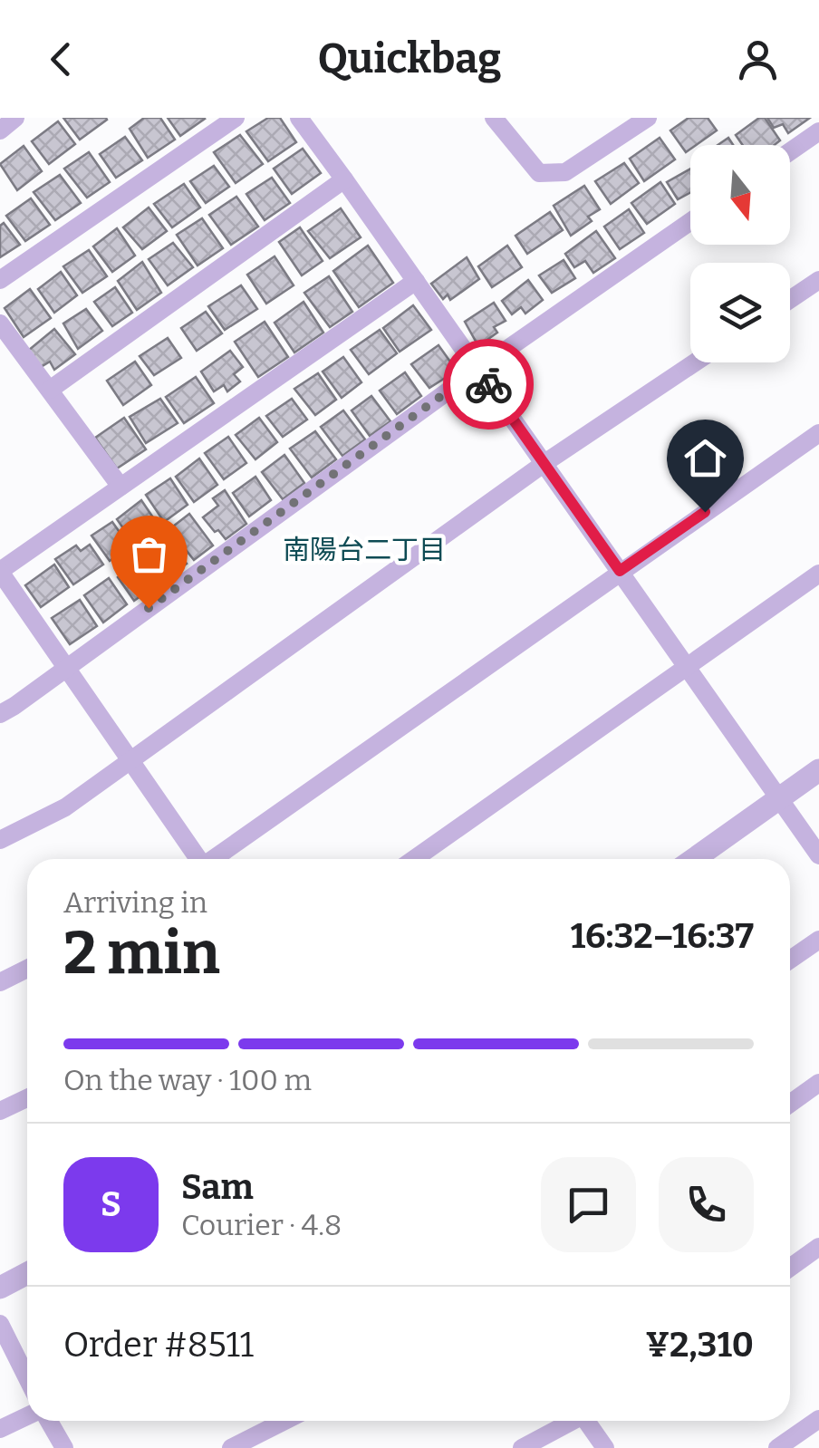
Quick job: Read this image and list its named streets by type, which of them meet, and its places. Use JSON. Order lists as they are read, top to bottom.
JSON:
{
  "districts": ["南陽台二丁目"],
  "north": "bottom",
  "page": {
    "header": "Quickbag",
    "heading": ["2 min", "Arriving in", "16:32–16:37"],
    "panel": [
      "Sam",
      "Courier · 4.8",
      "Order #8511",
      "¥2,310"
    ],
    "bar": "On the way · 100 m",
    "round": "S"
  }
}
